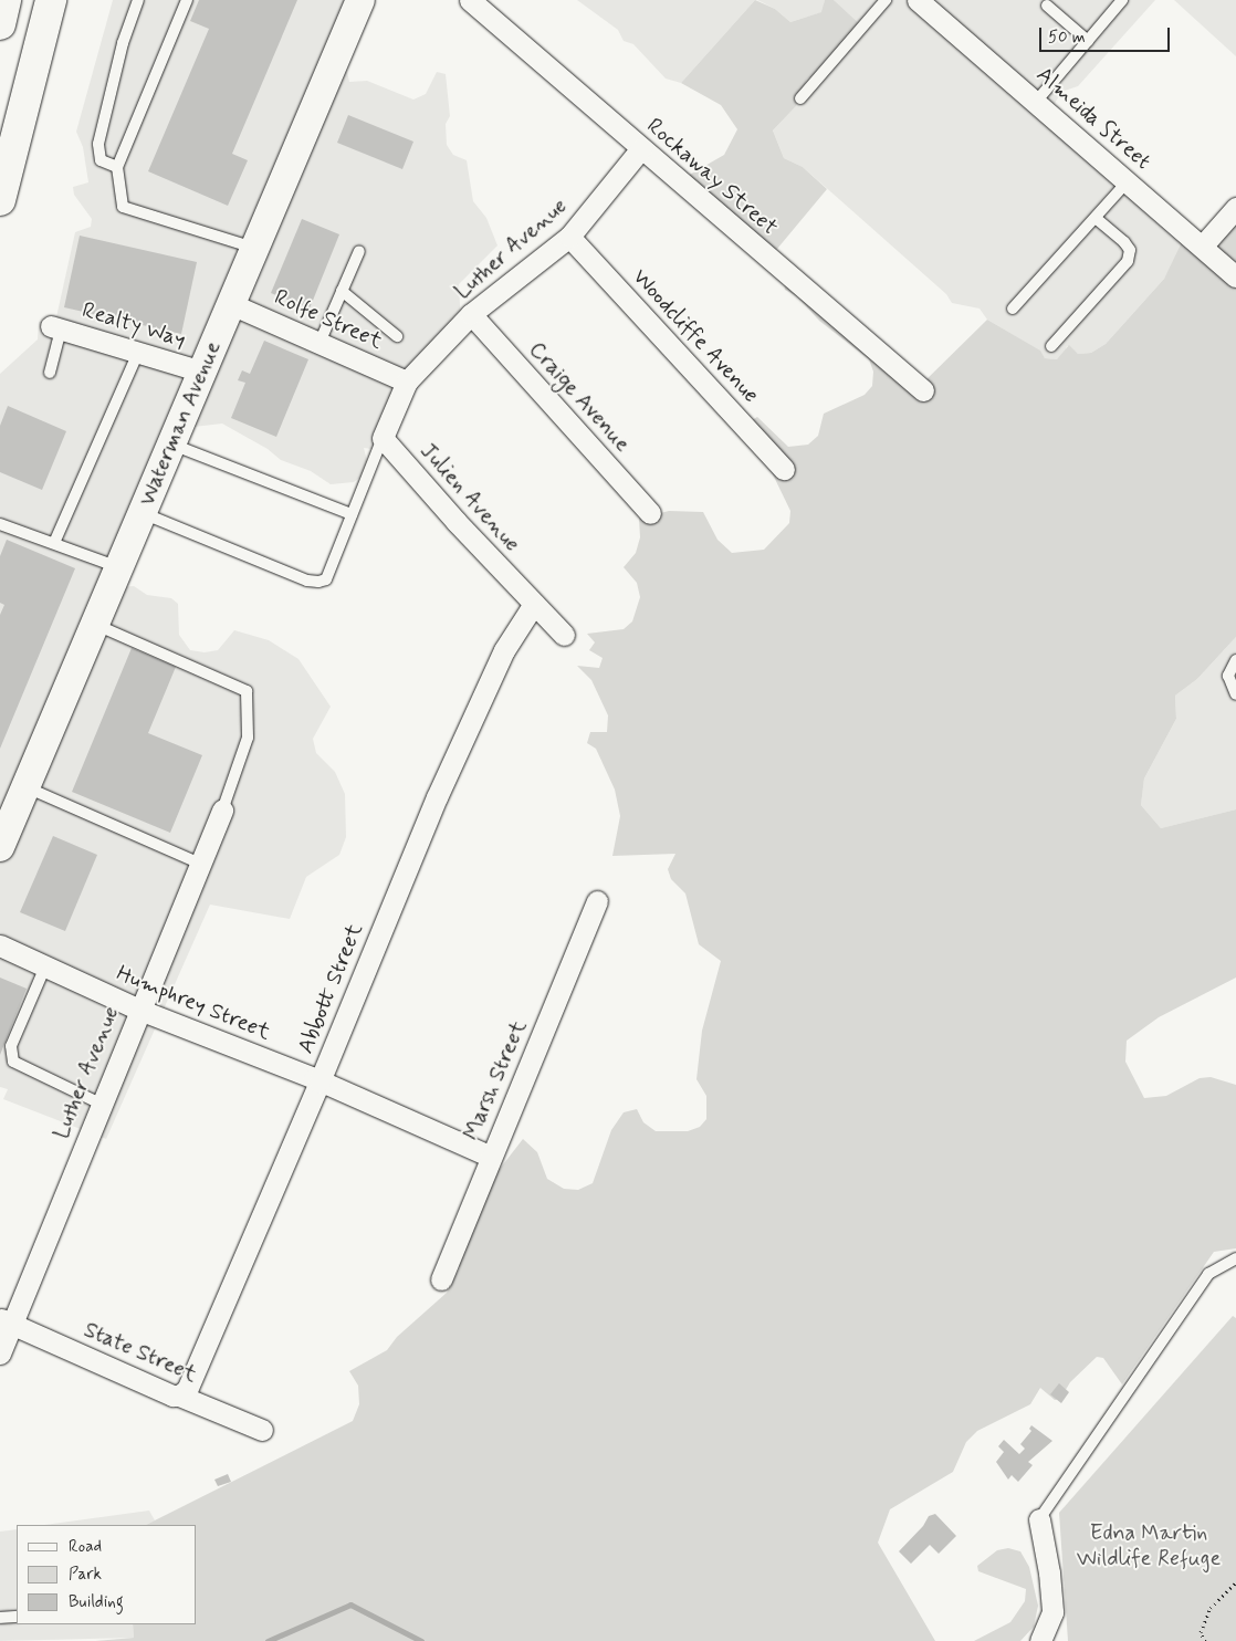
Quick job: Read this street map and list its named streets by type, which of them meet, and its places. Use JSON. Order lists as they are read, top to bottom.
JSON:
{
  "streets": {
    "main road": ["Waterman Avenue"],
    "street": [
      "Almeida Street",
      "Rockaway Street",
      "Luther Avenue",
      "Rolfe Street",
      "Realty Way",
      "Woodcliffe Avenue",
      "Craige Avenue",
      "Julien Avenue",
      "Abbott Street",
      "Humphrey Street",
      "Marsh Street",
      "State Street"
    ]
  },
  "crossings": [
    ["Rockaway Street", "Luther Avenue"],
    ["Luther Avenue", "Rolfe Street"],
    ["Luther Avenue", "Woodcliffe Avenue"],
    ["Luther Avenue", "Craige Avenue"],
    ["Luther Avenue", "Humphrey Street"],
    ["Luther Avenue", "State Street"],
    ["Rolfe Street", "Waterman Avenue"],
    ["Realty Way", "Waterman Avenue"],
    ["Julien Avenue", "Abbott Street"],
    ["Abbott Street", "Humphrey Street"],
    ["Abbott Street", "State Street"],
    ["Humphrey Street", "Marsh Street"]
  ],
  "parks": ["Edna Martin Wildlife Refuge"],
  "legend": ["Road", "Park", "Building"],
  "scale_bar": "50 m"
}
